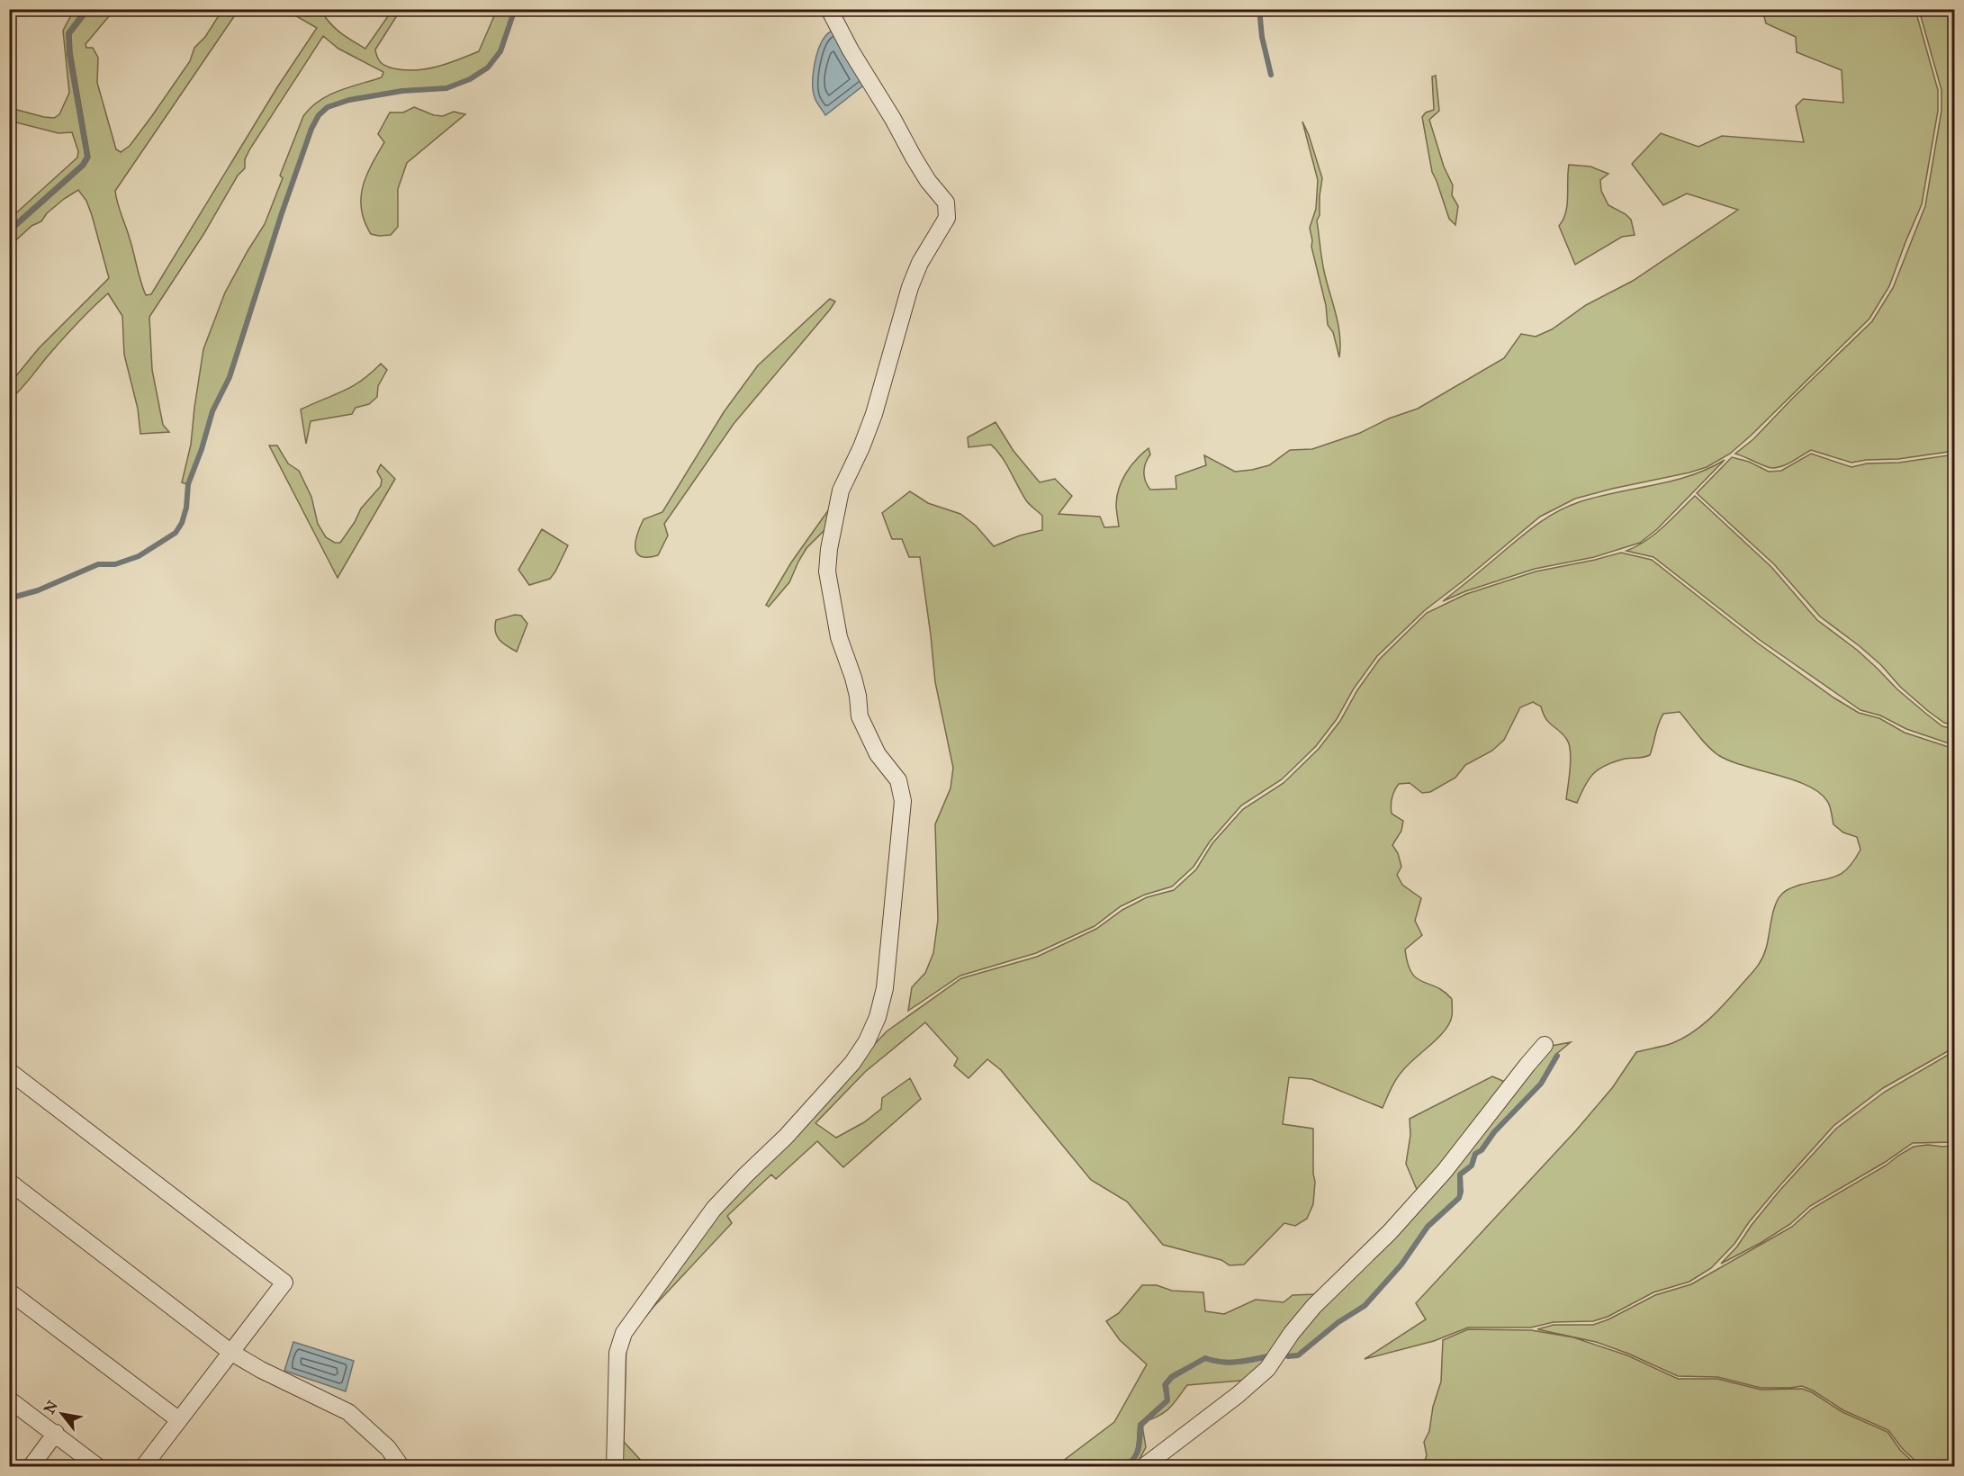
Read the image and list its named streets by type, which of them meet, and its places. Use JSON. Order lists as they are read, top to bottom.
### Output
{
  "north": "top left"
}
